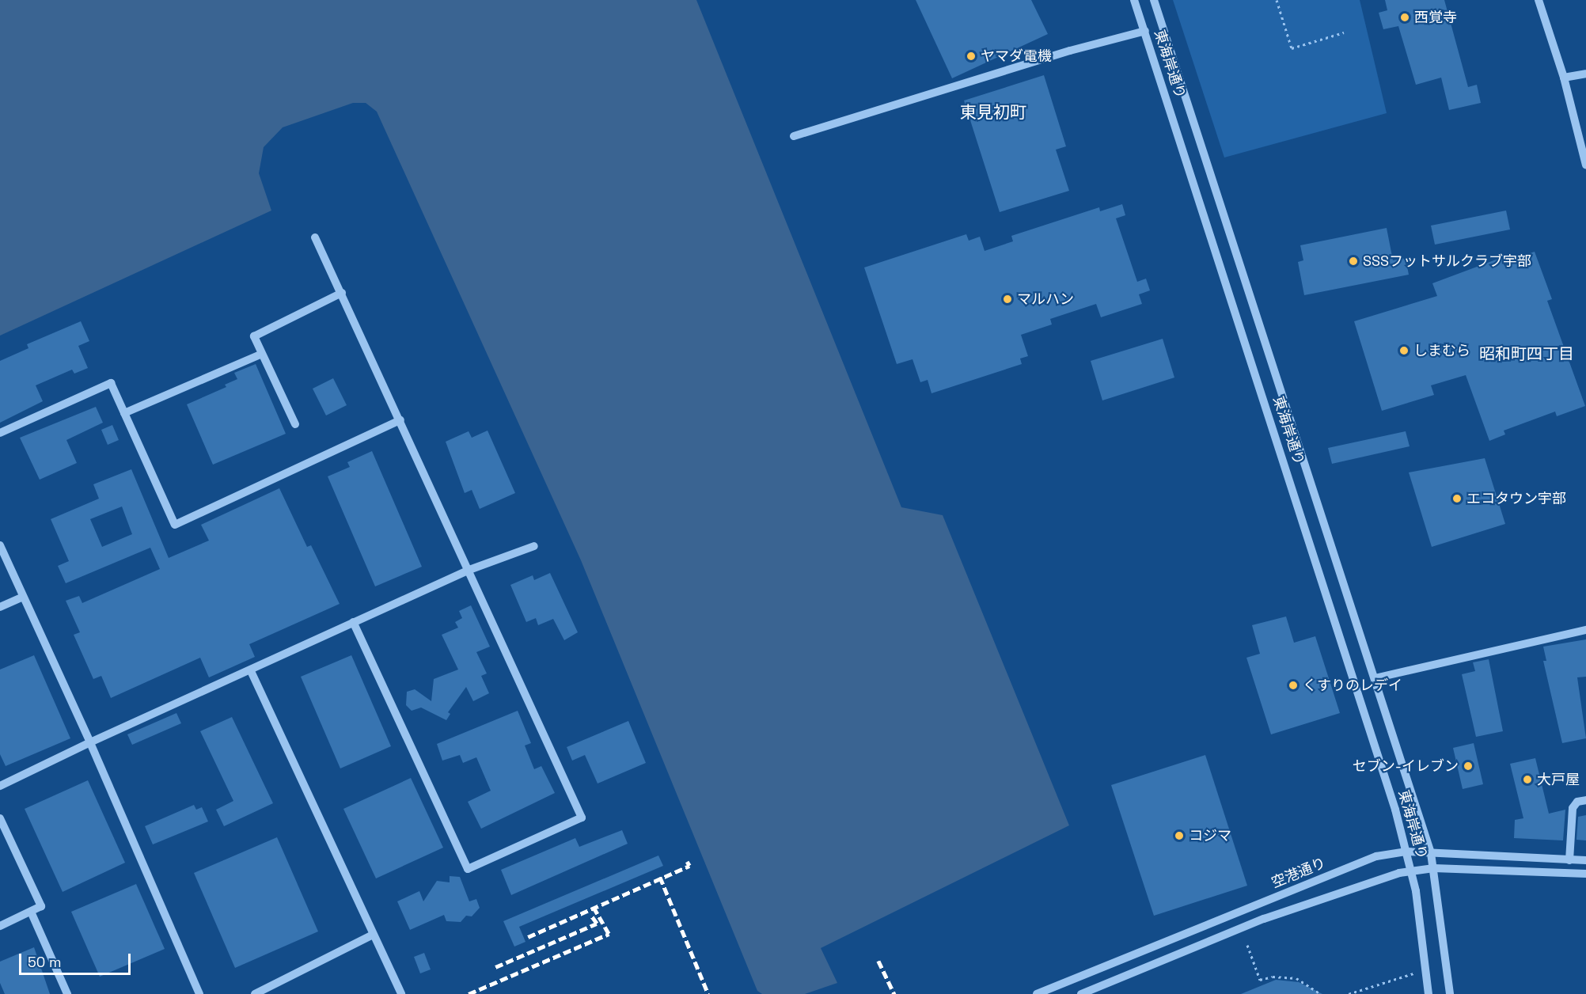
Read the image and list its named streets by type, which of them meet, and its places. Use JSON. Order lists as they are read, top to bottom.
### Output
{
  "streets": {
    "street": ["東海岸通り", "空港通り"]
  },
  "crossings": [
    ["東海岸通り", "空港通り"]
  ],
  "districts": ["東見初町", "昭和町四丁目"],
  "places": [
    "西覚寺",
    "ヤマダ電機",
    "SSSフットサルクラブ宇部",
    "マルハン",
    "しまむら",
    "エコタウン宇部",
    "くすりのレデイ",
    "セブン-イレブン",
    "大戸屋",
    "コジマ"
  ],
  "scale_bar": "50 m"
}
